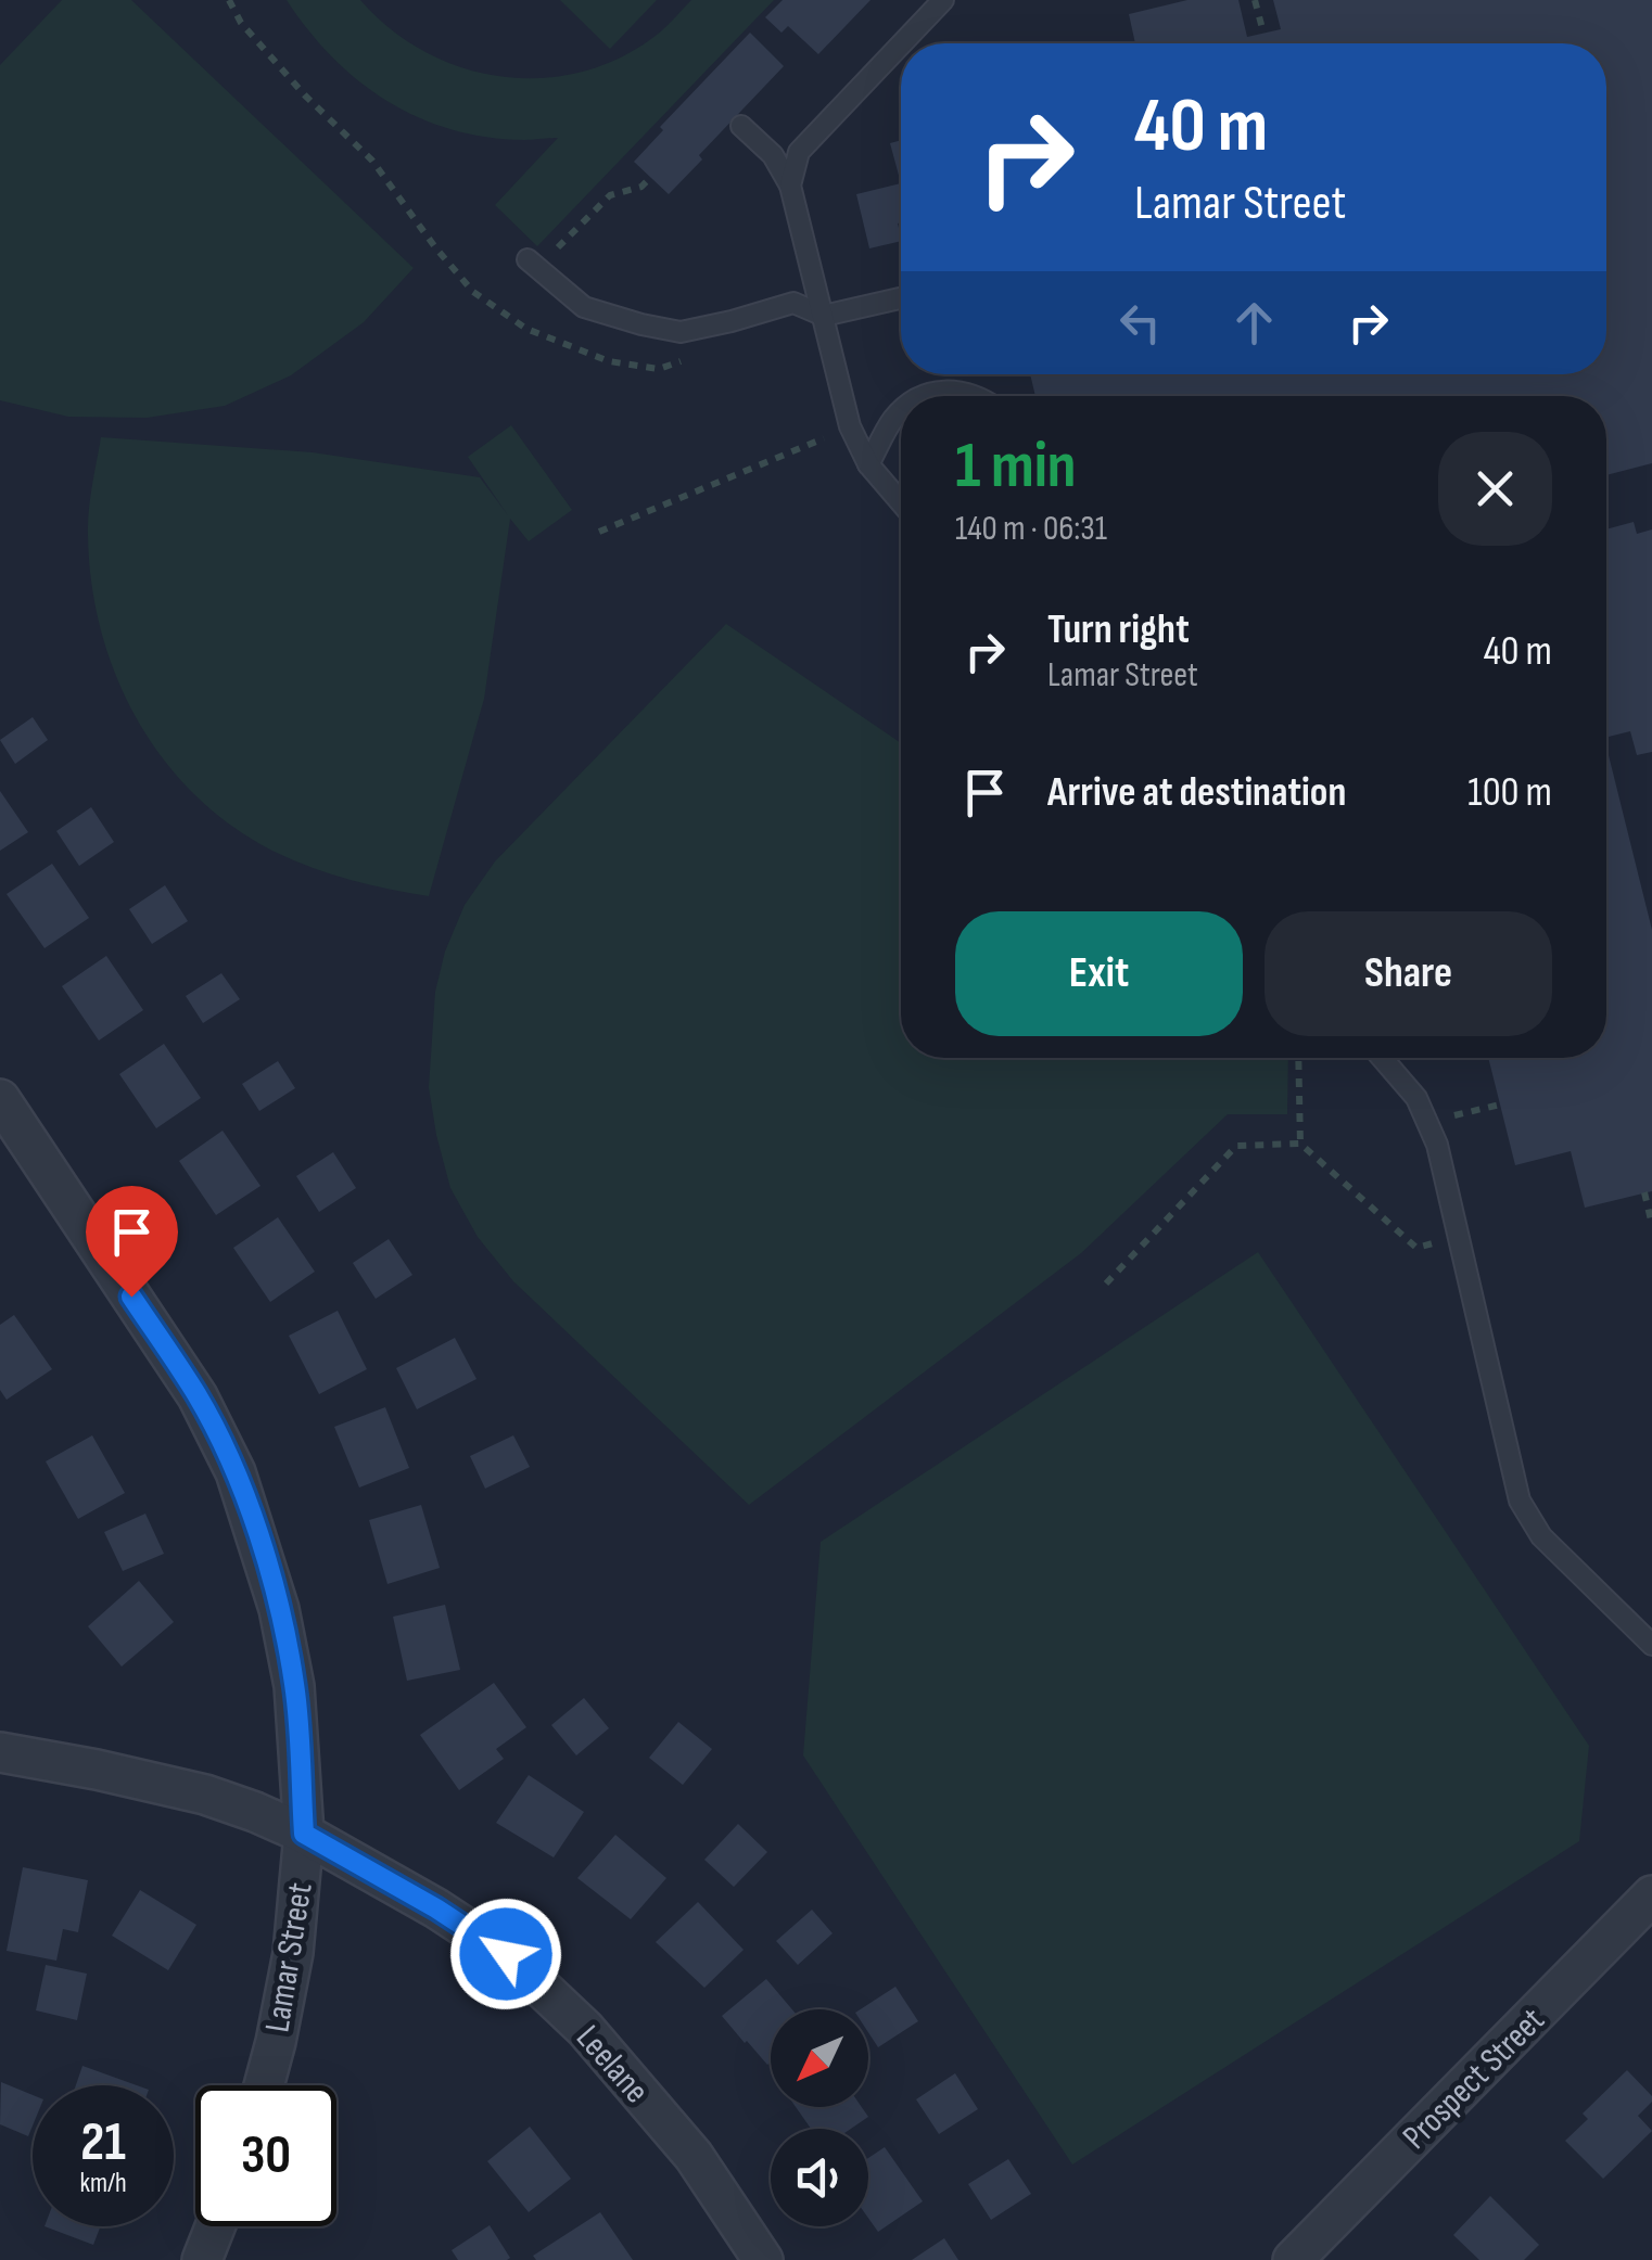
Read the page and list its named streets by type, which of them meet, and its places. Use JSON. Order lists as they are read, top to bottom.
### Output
{
  "streets": {
    "street": ["Lamar Street", "Leelane", "Prospect Street"]
  },
  "crossings": [
    ["Lamar Street", "Leelane"]
  ],
  "north": "bottom left",
  "page": {
    "turn": ["40 m", "Lamar Street"],
    "heading": ["1 min", "140 m · 06:31"],
    "list": [
      {
        "name": "Turn right",
        "note": "Lamar Street",
        "value": "40 m"
      },
      {
        "name": "Arrive at destination",
        "value": "100 m"
      }
    ],
    "buttons": ["Exit", "Share"],
    "speed": "21 km/h",
    "limit": "30"
  }
}
